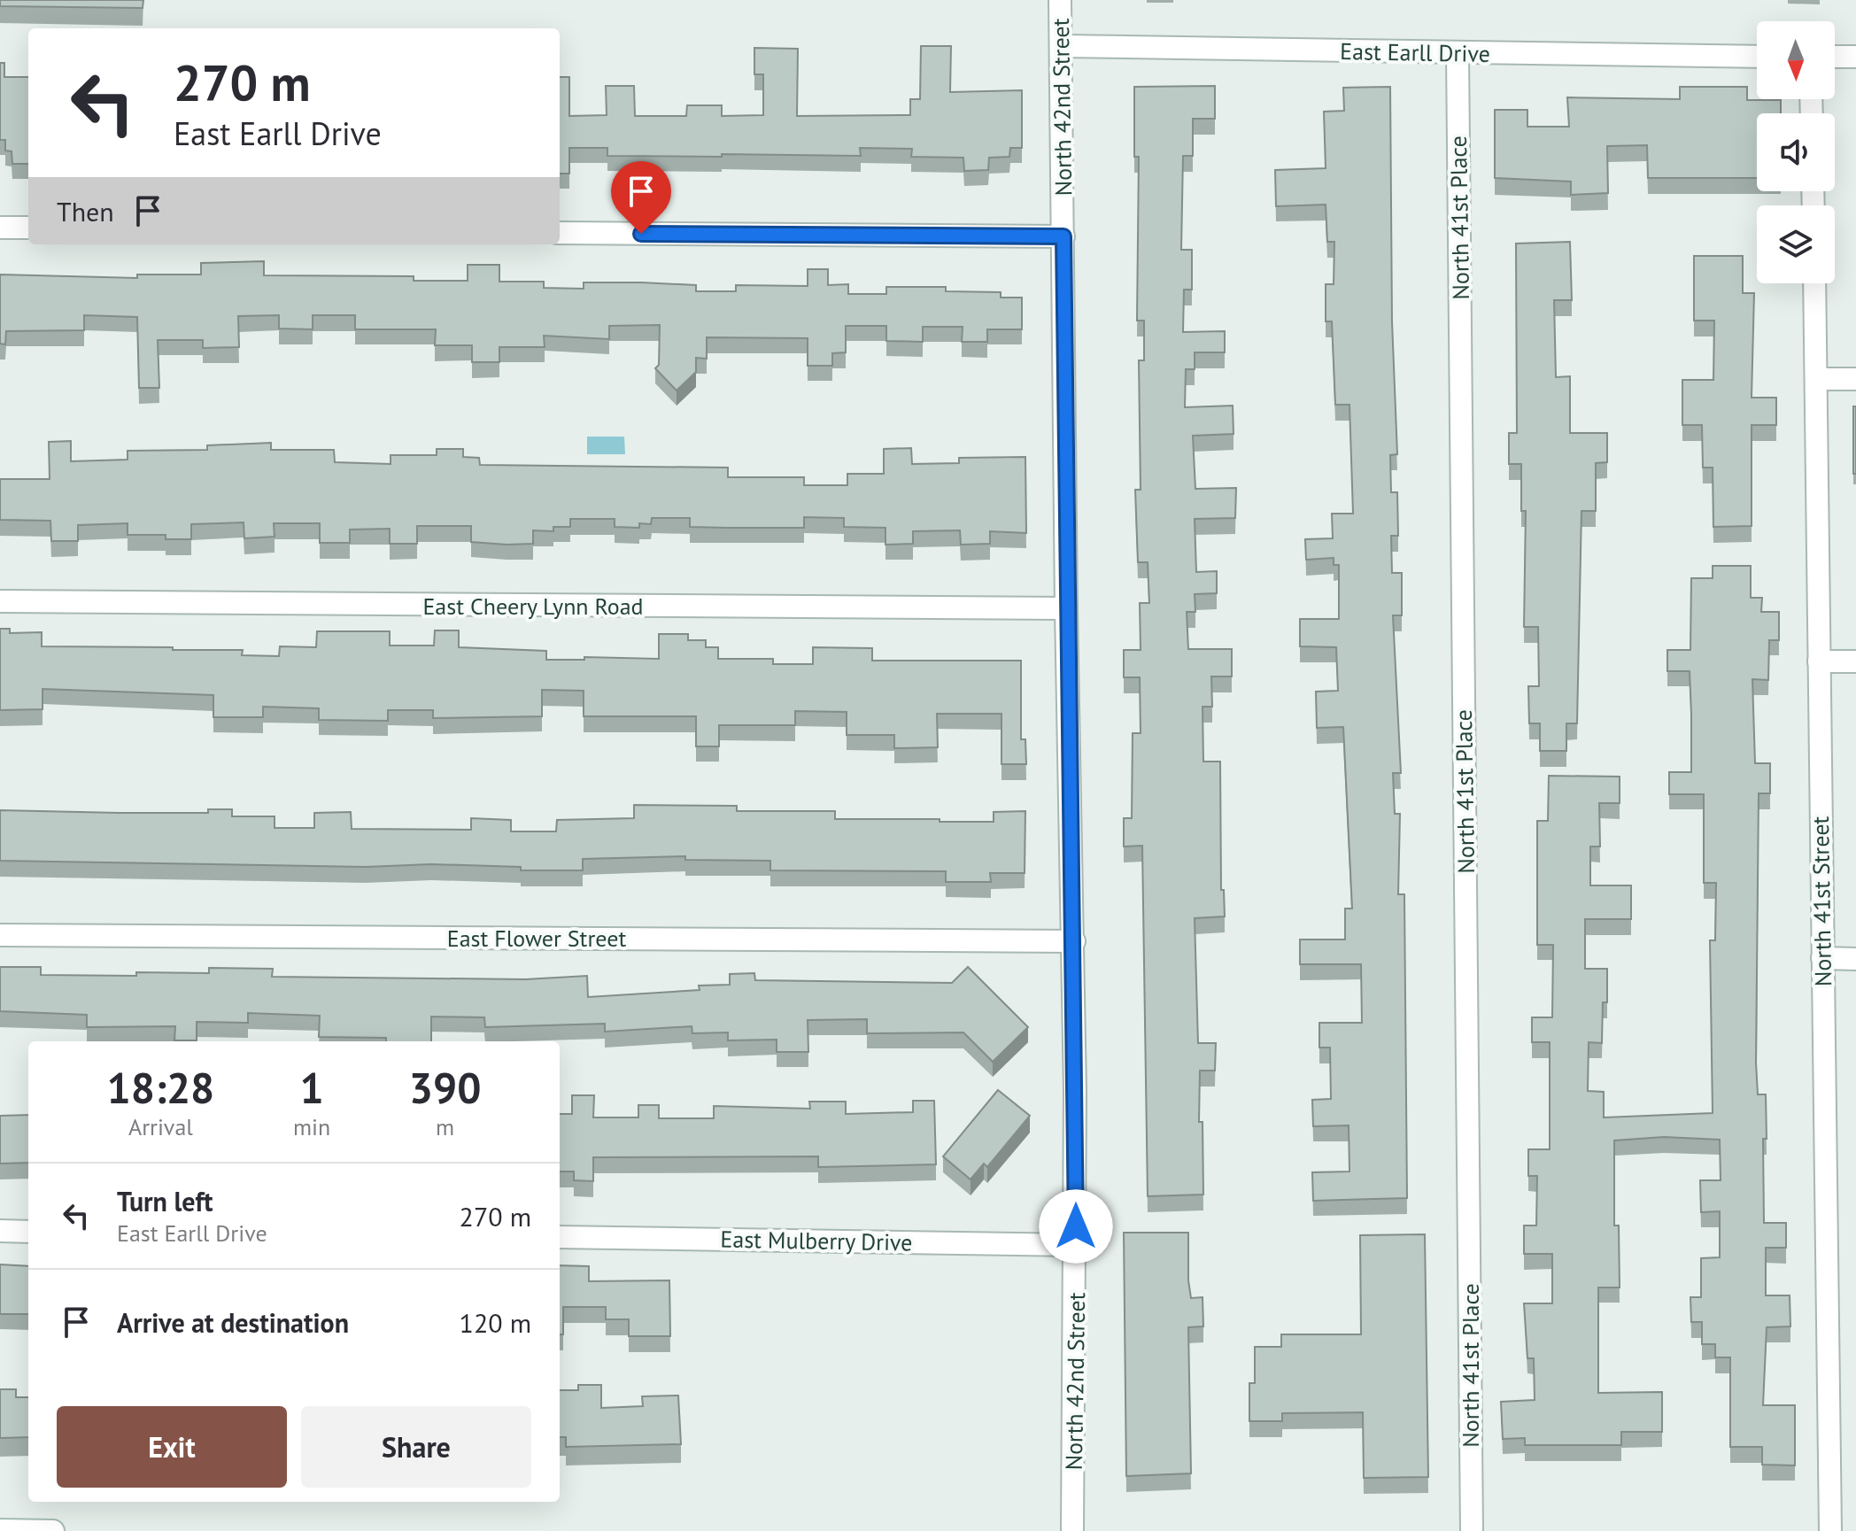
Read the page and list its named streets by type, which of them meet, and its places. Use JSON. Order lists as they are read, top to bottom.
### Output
{
  "streets": {
    "street": [
      "East Earll Drive",
      "North 42nd Street",
      "North 41st Place",
      "East Cheery Lynn Road",
      "North 41st Street",
      "East Flower Street",
      "East Mulberry Drive"
    ]
  },
  "crossings": [
    ["East Earll Drive", "North 42nd Street"],
    ["East Earll Drive", "North 41st Place"],
    ["North 42nd Street", "East Cheery Lynn Road"],
    ["North 42nd Street", "East Flower Street"],
    ["North 42nd Street", "East Mulberry Drive"]
  ],
  "north": "bottom",
  "page": {
    "turn": ["270 m", "East Earll Drive"],
    "then": "Then",
    "eta": [
      "18:28",
      "Arrival",
      "1",
      "min",
      "390",
      "m"
    ],
    "list": [
      {
        "name": "Turn left",
        "note": "East Earll Drive",
        "value": "270 m"
      },
      {
        "name": "Arrive at destination",
        "value": "120 m"
      }
    ],
    "buttons": ["Exit", "Share"]
  }
}
